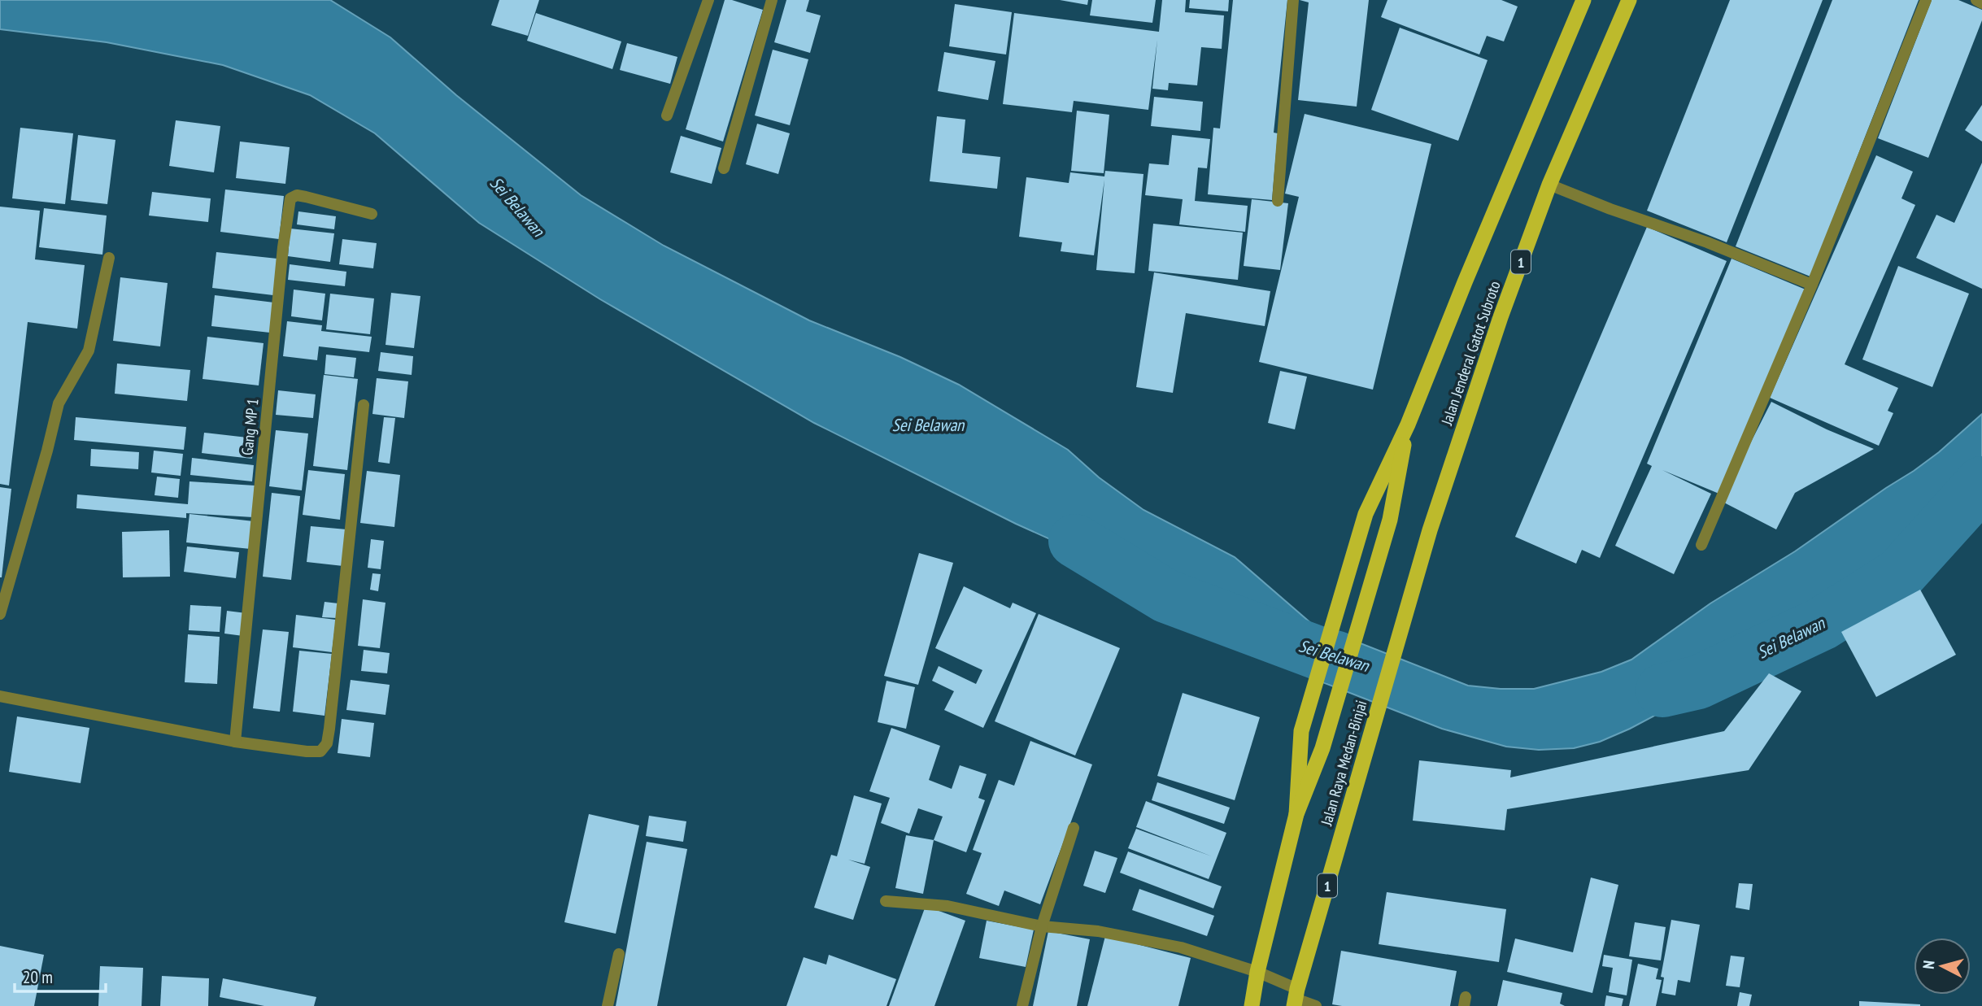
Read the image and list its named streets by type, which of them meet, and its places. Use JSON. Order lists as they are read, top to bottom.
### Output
{
  "streets": {
    "highway": ["1", "Jalan Jenderal Gatot Subroto", "Jalan Raya Medan-Binjai"],
    "street": ["Gang MP 1"]
  },
  "crossings": [
    ["Jalan Jenderal Gatot Subroto", "Jalan Raya Medan-Binjai"]
  ],
  "water": ["Sei Belawan"],
  "scale_bar": "20 m",
  "north": "left"
}
